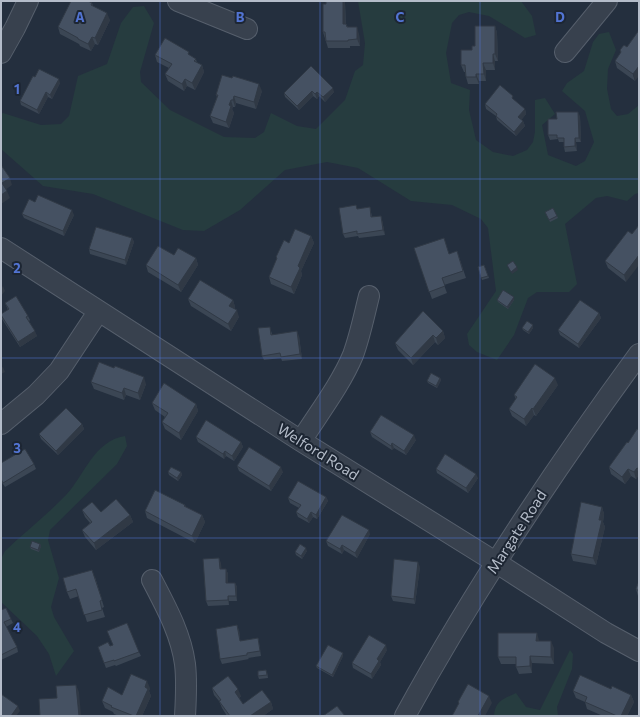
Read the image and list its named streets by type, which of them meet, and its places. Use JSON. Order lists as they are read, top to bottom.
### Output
{
  "streets": {
    "street": ["Welford Road", "Margate Road"]
  },
  "crossings": [
    ["Welford Road", "Margate Road"]
  ],
  "grid": {
    "columns": [
      "A",
      "B",
      "C",
      "D"
    ],
    "rows": [
      "1",
      "2",
      "3",
      "4"
    ]
  }
}
